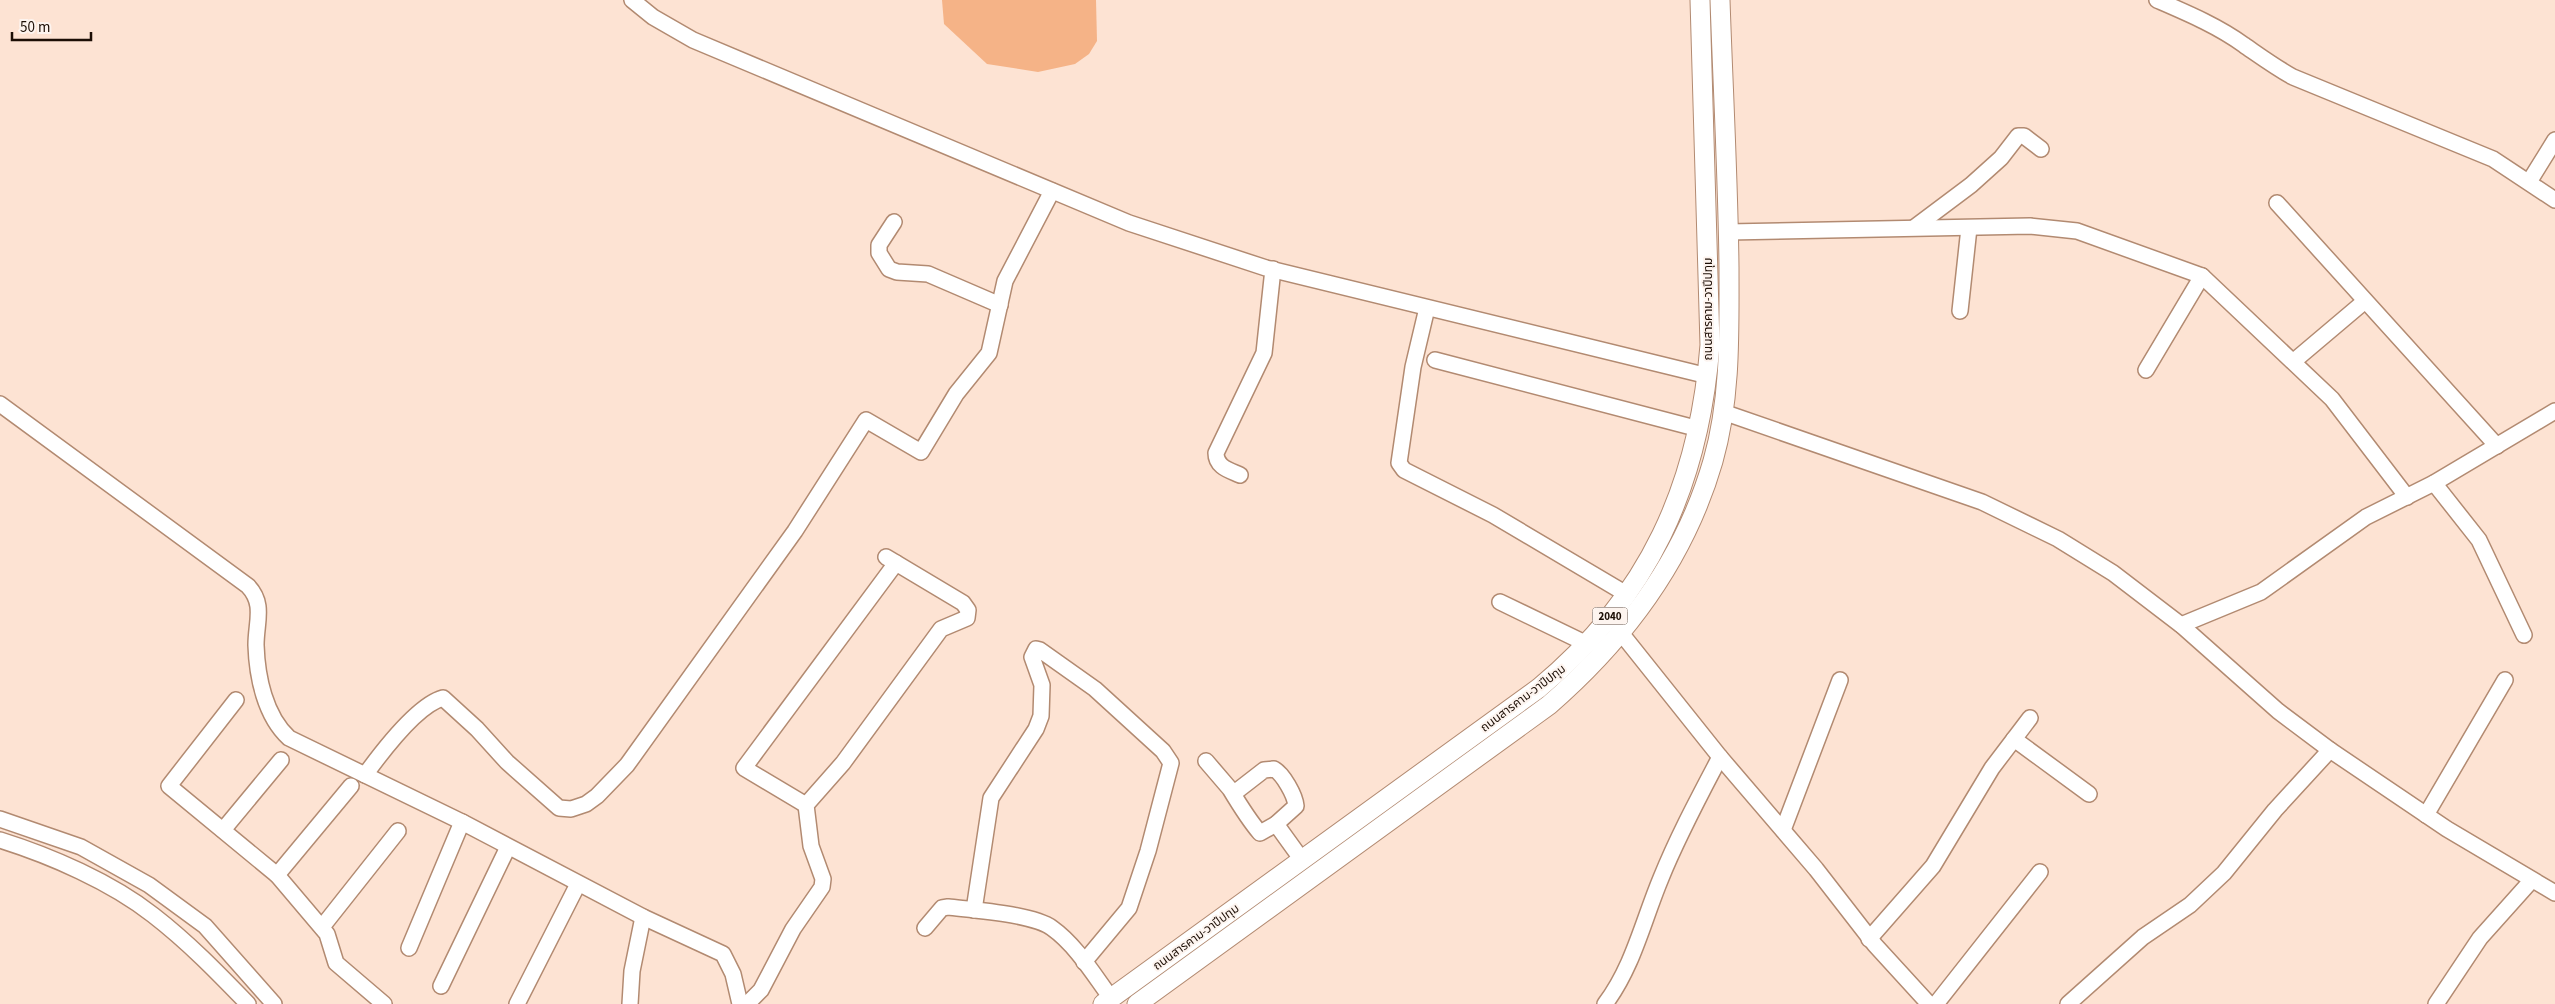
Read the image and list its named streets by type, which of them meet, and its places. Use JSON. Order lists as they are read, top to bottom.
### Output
{
  "streets": {
    "main road": ["ถนนสารคาม-วาปีปทุม", "2040"]
  },
  "scale_bar": "50 m"
}
